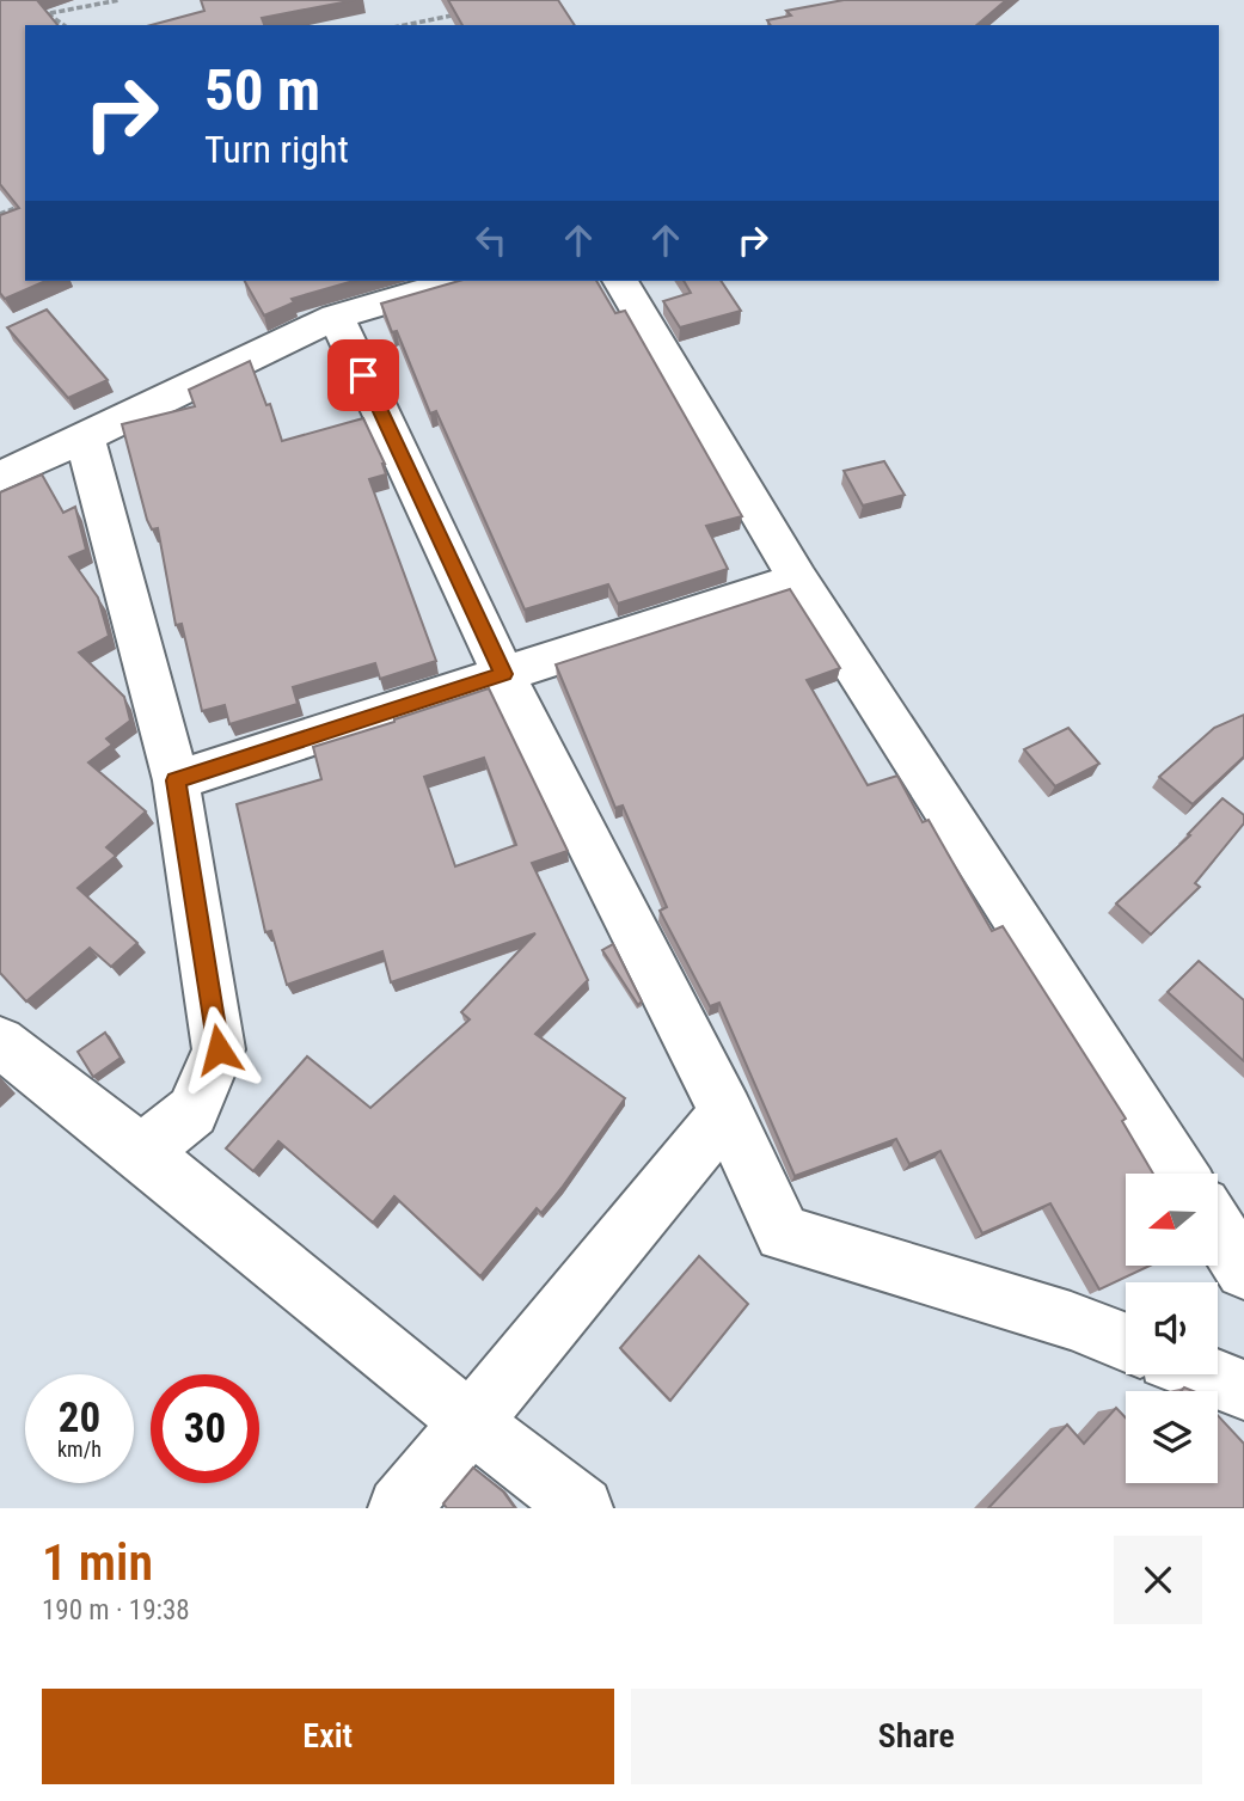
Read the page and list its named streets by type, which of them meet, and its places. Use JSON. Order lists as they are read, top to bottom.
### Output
{
  "north": "left",
  "page": {
    "turn": ["50 m", "Turn right"],
    "speed": "20 km/h",
    "limit": "30",
    "heading": ["1 min", "190 m · 19:38"],
    "buttons": ["Exit", "Share"]
  }
}
